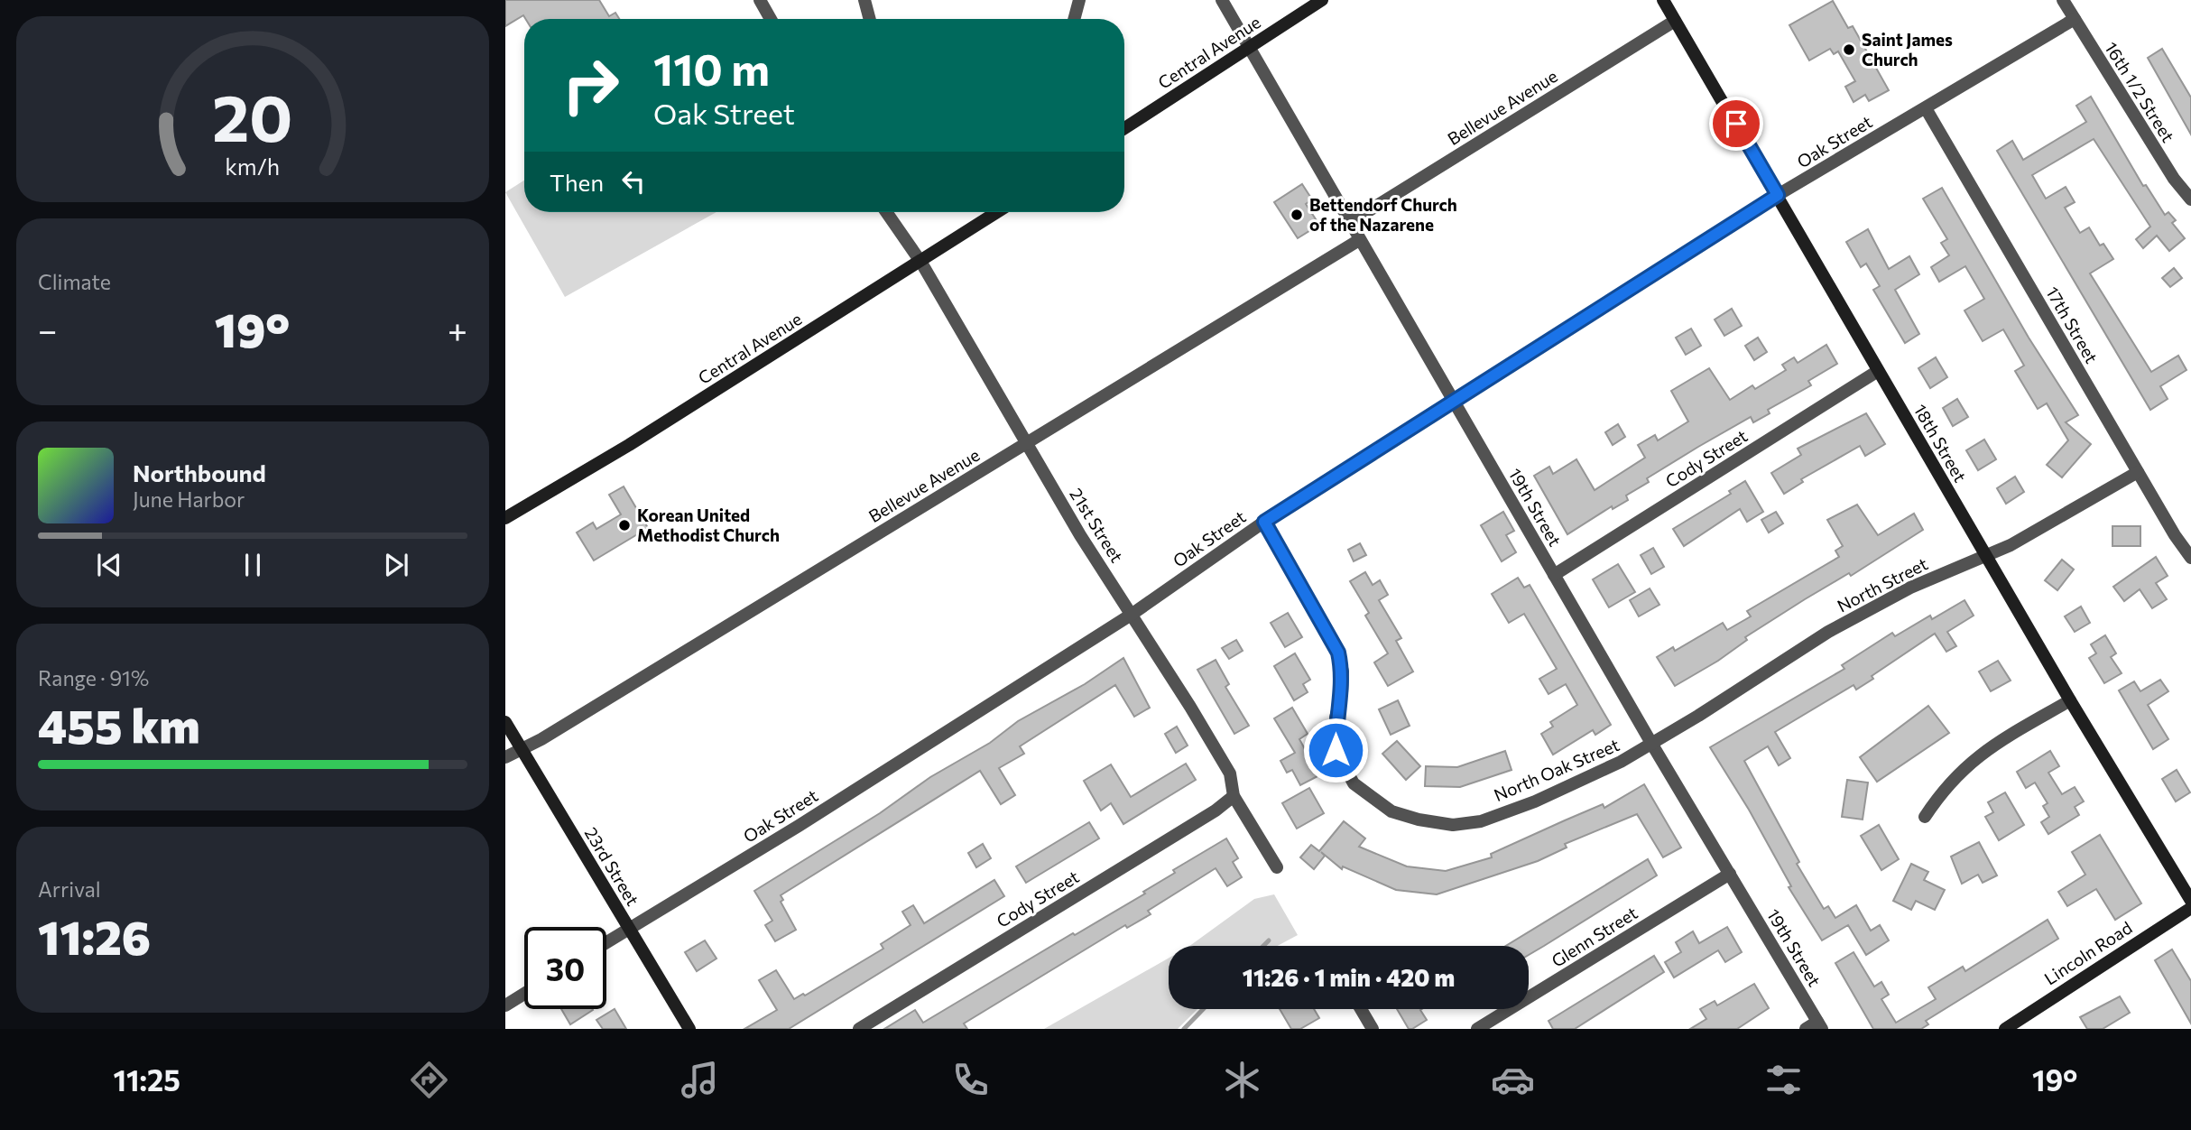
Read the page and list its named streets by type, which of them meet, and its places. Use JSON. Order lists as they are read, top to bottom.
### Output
{
  "streets": {
    "street": [
      "Central Avenue",
      "16th 1/2 Street",
      "Bellevue Avenue",
      "Oak Street",
      "17th Street",
      "18th Street",
      "Cody Street",
      "19th Street",
      "21st Street",
      "North Street",
      "North Oak Street",
      "23rd Street",
      "Glenn Street",
      "Lincoln Road"
    ]
  },
  "crossings": [
    ["Central Avenue", "19th Street"],
    ["Central Avenue", "21st Street"],
    ["16th 1/2 Street", "Oak Street"],
    ["Bellevue Avenue", "18th Street"],
    ["Bellevue Avenue", "19th Street"],
    ["Bellevue Avenue", "21st Street"],
    ["Bellevue Avenue", "23rd Street"],
    ["Oak Street", "17th Street"],
    ["Oak Street", "18th Street"],
    ["Oak Street", "19th Street"],
    ["Oak Street", "21st Street"],
    ["Oak Street", "North Oak Street"],
    ["Oak Street", "23rd Street"],
    ["17th Street", "North Street"],
    ["18th Street", "Cody Street"],
    ["18th Street", "North Street"],
    ["Cody Street", "19th Street"],
    ["Cody Street", "21st Street"],
    ["19th Street", "North Street"],
    ["19th Street", "North Oak Street"],
    ["19th Street", "Glenn Street"],
    ["North Street", "North Oak Street"]
  ],
  "places": ["Saint James Church", "Bettendorf Church of the Nazarene", "Korean United Methodist Church"],
  "page": {
    "turn": ["110 m", "Oak Street"],
    "then": "Then",
    "tile": [
      "Climate",
      ["Range · 91%", "455 km"],
      ["Arrival", "11:26"]
    ],
    "heat": ["−", "19°", "+"],
    "song": ["Northbound", "June Harbor"],
    "limit": "30",
    "trip": "11:26 · 1 min · 420 m",
    "tabs": ["11:25", "19°"],
    "gauge": ["20", "km/h"]
  }
}
